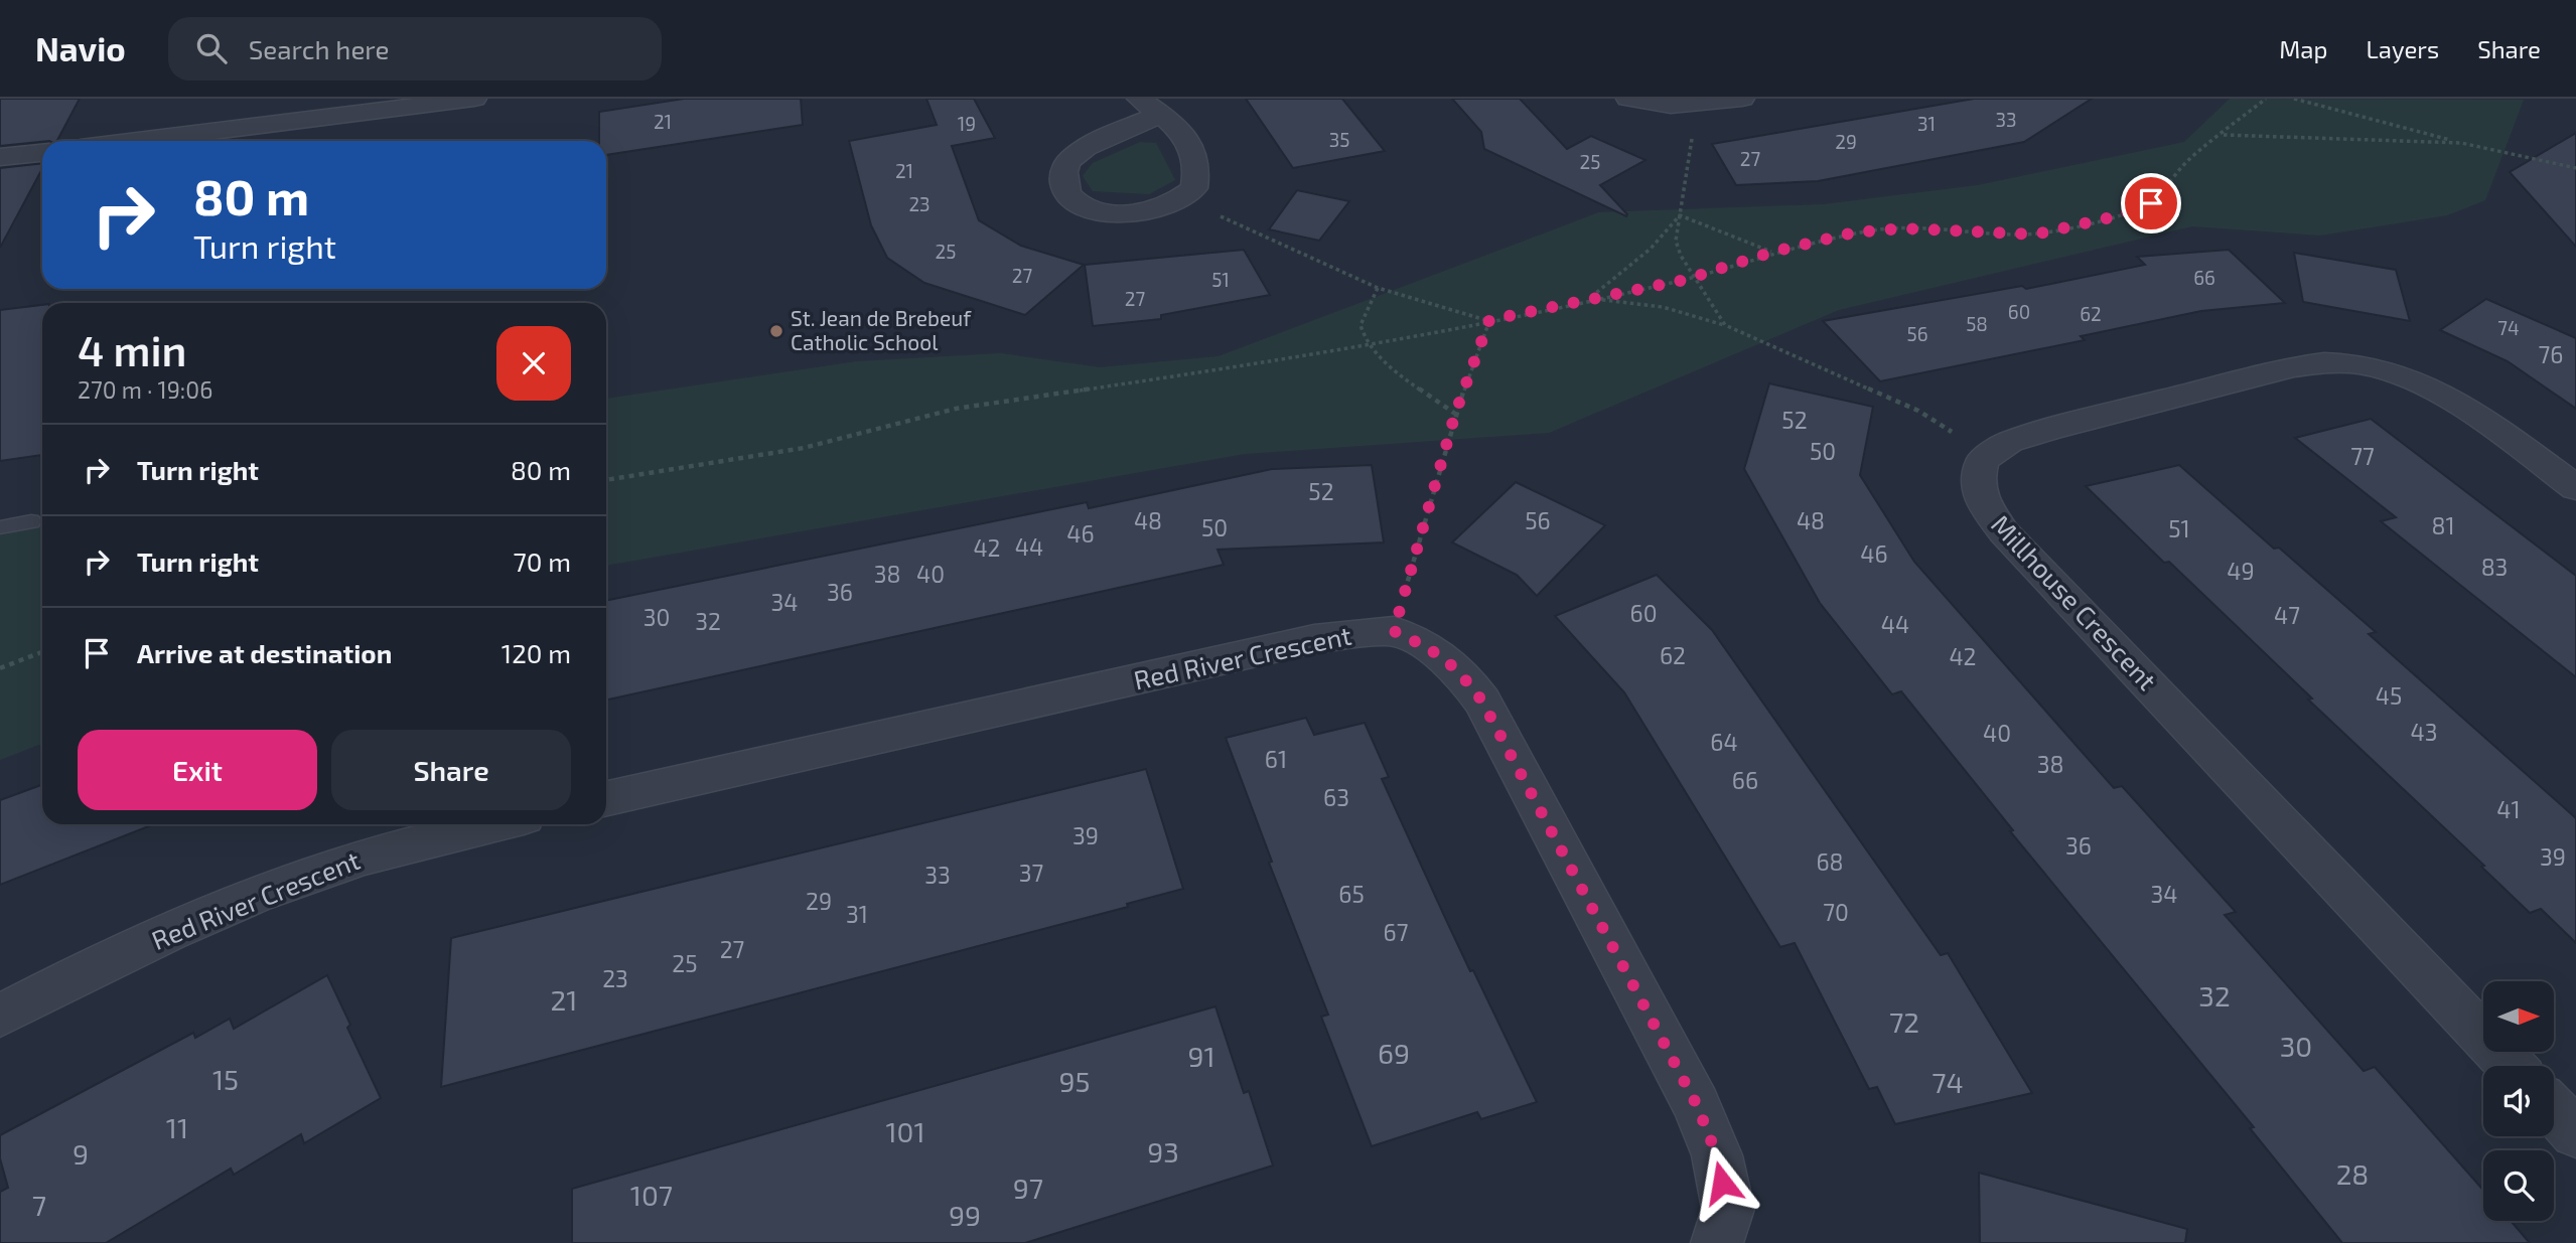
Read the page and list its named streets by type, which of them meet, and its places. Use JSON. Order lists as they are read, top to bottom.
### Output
{
  "streets": {
    "street": ["Millhouse Crescent", "Red River Crescent"]
  },
  "places": ["St. Jean de Brebeuf Catholic School"],
  "house_numbers": [
    "33",
    "21",
    "19",
    "31",
    "35",
    "29",
    "27",
    "25",
    "21",
    "23",
    "25",
    "27",
    "66",
    "51",
    "27",
    "60",
    "62",
    "58",
    "74",
    "56",
    "76",
    "52",
    "50",
    "77",
    "52",
    "48",
    "56",
    "48",
    "81",
    "50",
    "51",
    "46",
    "44",
    "42",
    "46",
    "83",
    "49",
    "38",
    "40",
    "36",
    "34",
    "60",
    "47",
    "30",
    "32",
    "44",
    "62",
    "42",
    "45",
    "43",
    "40",
    "64",
    "61",
    "38",
    "66",
    "63",
    "41",
    "39",
    "36",
    "39",
    "68",
    "37",
    "33",
    "65",
    "34",
    "29",
    "70",
    "31",
    "67",
    "27",
    "25",
    "23",
    "32",
    "21",
    "72",
    "30",
    "69",
    "91",
    "15",
    "95",
    "74",
    "11",
    "101",
    "93",
    "9",
    "28",
    "97",
    "107",
    "7",
    "99"
  ],
  "north": "right",
  "page": {
    "header": "Navio",
    "search": "Search here",
    "nav": ["Map", "Layers", "Share"],
    "turn": ["80 m", "Turn right"],
    "heading": ["4 min", "270 m · 19:06"],
    "list": [
      {
        "name": "Turn right",
        "value": "80 m"
      },
      {
        "name": "Turn right",
        "value": "70 m"
      },
      {
        "name": "Arrive at destination",
        "value": "120 m"
      }
    ],
    "buttons": ["Exit", "Share"]
  }
}
